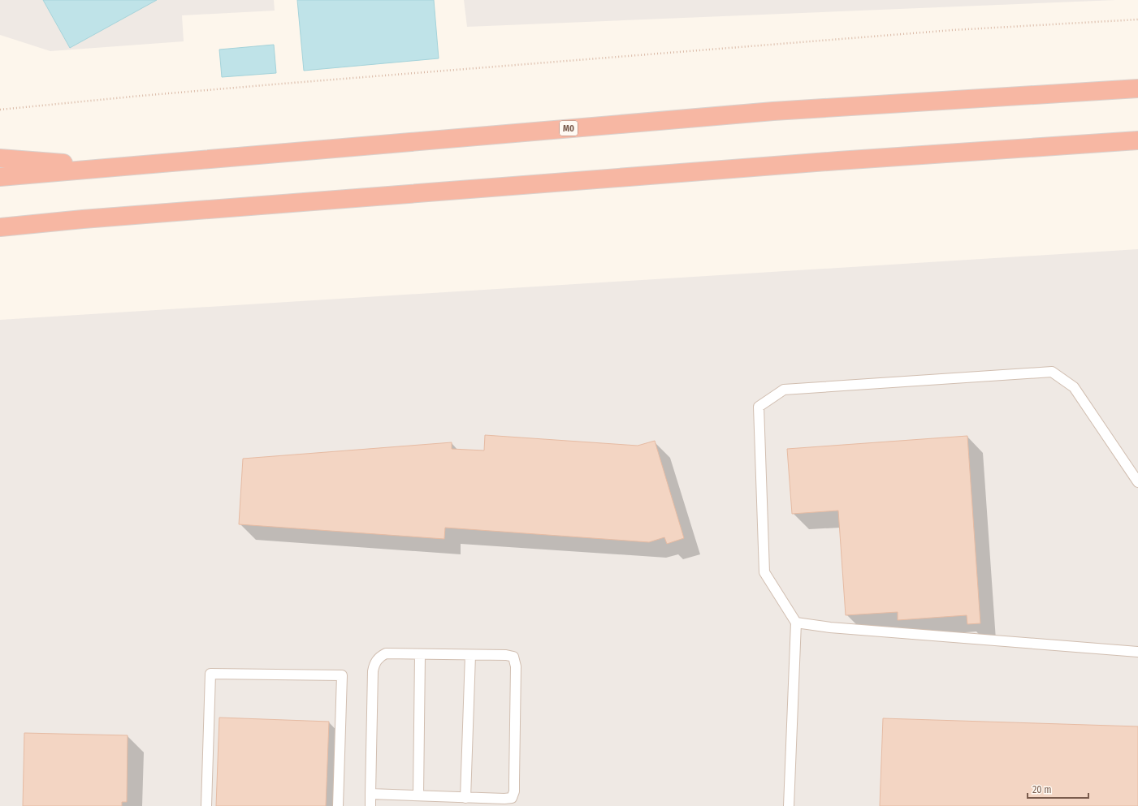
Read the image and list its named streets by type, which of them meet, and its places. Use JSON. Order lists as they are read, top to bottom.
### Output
{
  "streets": {
    "highway": ["M0"]
  },
  "scale_bar": "20 m"
}
